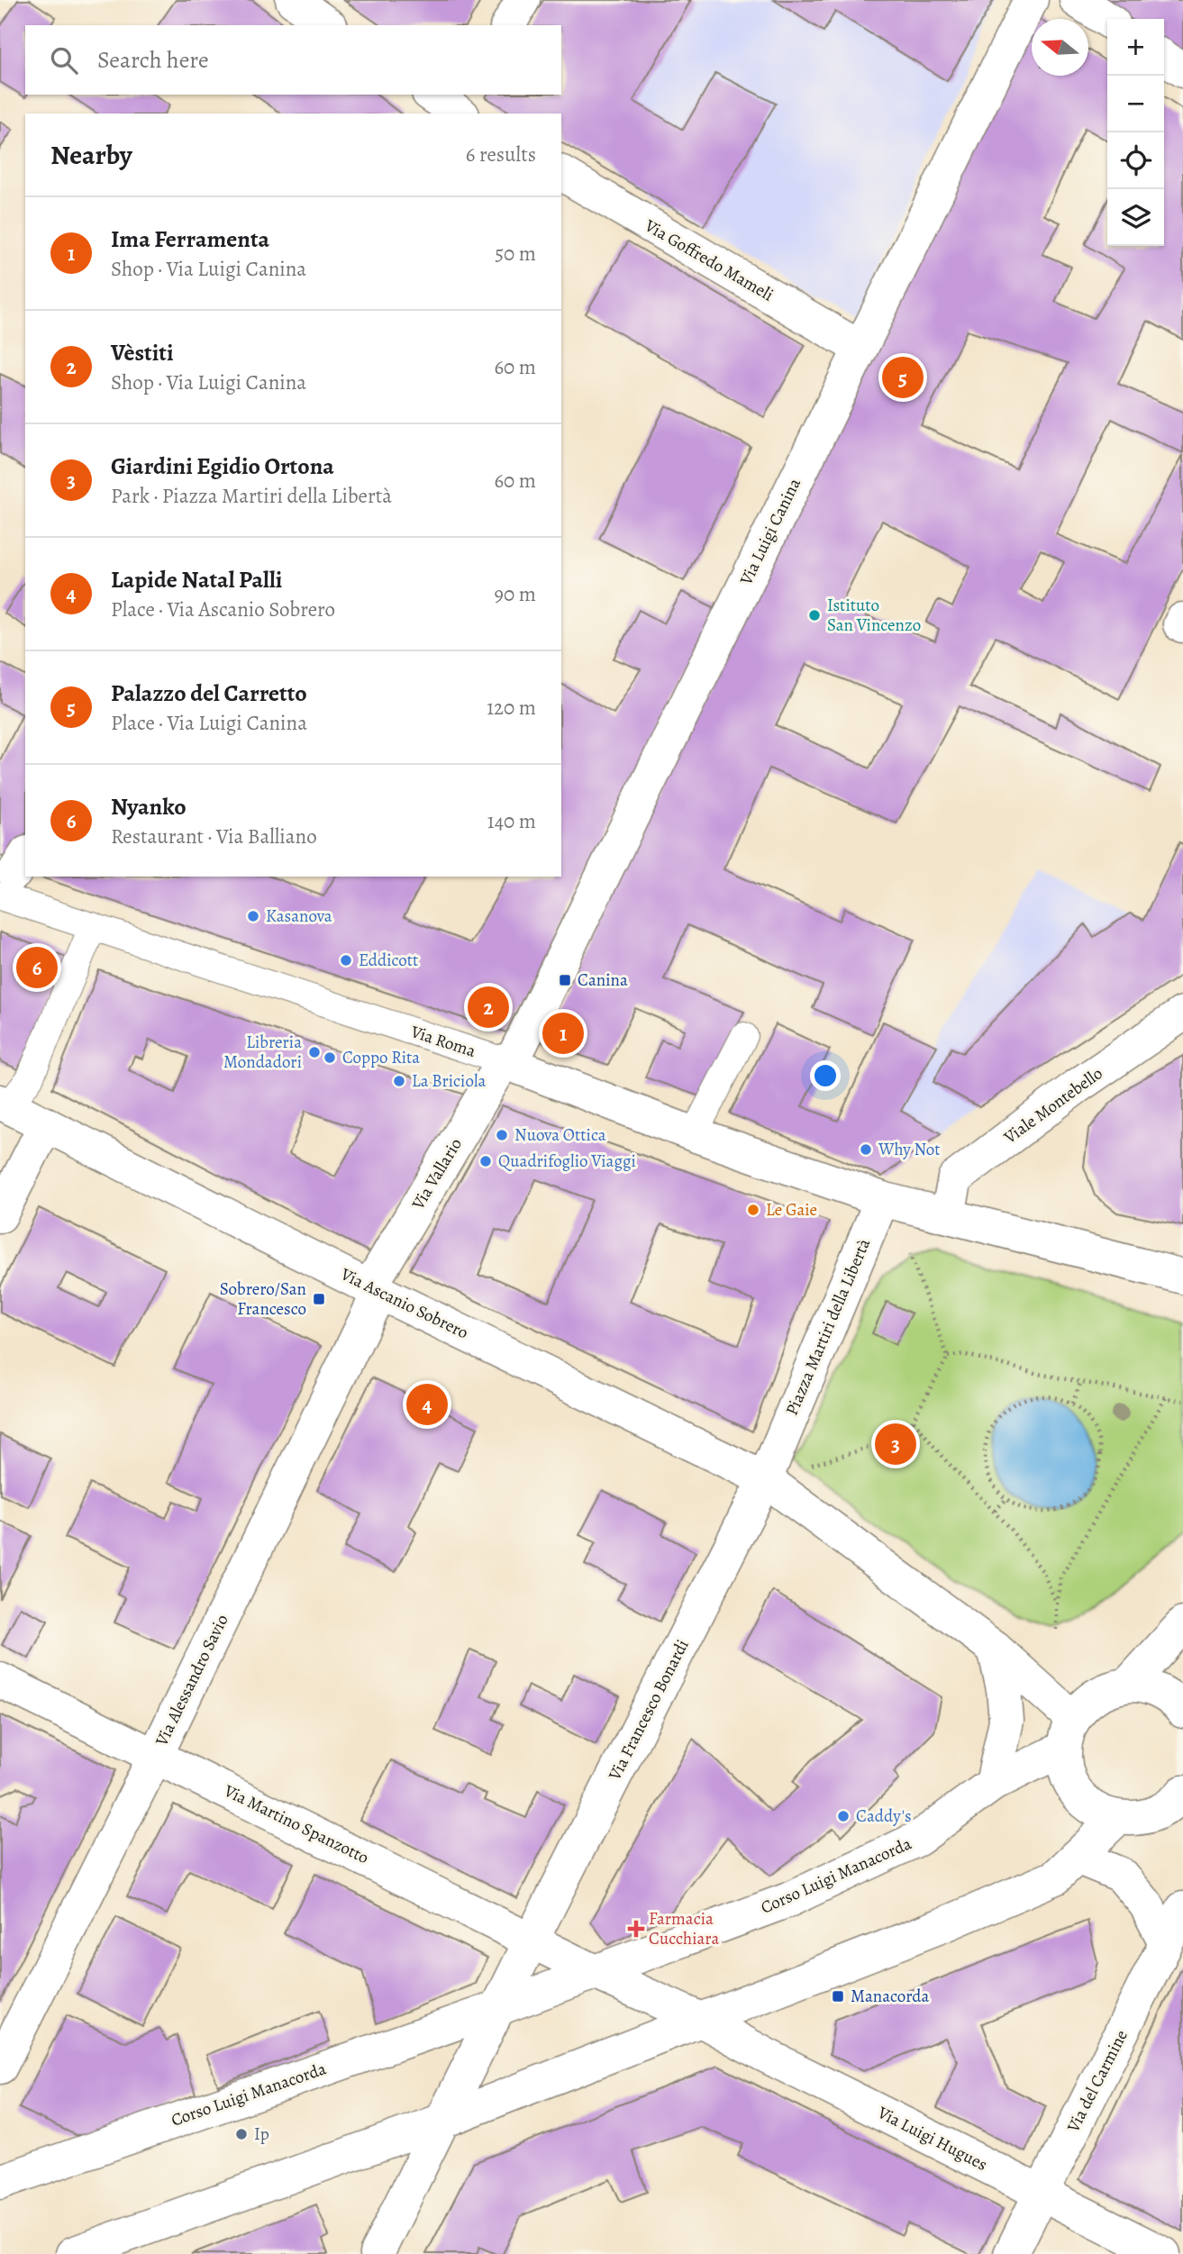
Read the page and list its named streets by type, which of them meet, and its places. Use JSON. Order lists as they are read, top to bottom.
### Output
{
  "streets": {
    "street": [
      "Via Goffredo Mameli",
      "Via Luigi Canina",
      "Via Roma",
      "Viale Montebello",
      "Via Vallario",
      "Via Ascanio Sobrero",
      "Piazza Martiri della Libertà",
      "Via Alessandro Savio",
      "Via Francesco Bonardi",
      "Via Martino Spanzotto",
      "Corso Luigi Manacorda",
      "Via del Carmine",
      "Via Luigi Hugues"
    ]
  },
  "crossings": [
    ["Via Goffredo Mameli", "Via Luigi Canina"],
    ["Via Luigi Canina", "Via Roma"],
    ["Via Luigi Canina", "Via Vallario"],
    ["Via Roma", "Via Vallario"],
    ["Via Roma", "Piazza Martiri della Libertà"],
    ["Via Vallario", "Via Ascanio Sobrero"],
    ["Via Vallario", "Via Alessandro Savio"],
    ["Via Ascanio Sobrero", "Piazza Martiri della Libertà"],
    ["Via Ascanio Sobrero", "Via Alessandro Savio"],
    ["Via Ascanio Sobrero", "Via Francesco Bonardi"],
    ["Piazza Martiri della Libertà", "Via Francesco Bonardi"],
    ["Via Alessandro Savio", "Via Martino Spanzotto"],
    ["Via Francesco Bonardi", "Via Martino Spanzotto"],
    ["Via Francesco Bonardi", "Corso Luigi Manacorda"],
    ["Via Martino Spanzotto", "Corso Luigi Manacorda"],
    ["Via del Carmine", "Via Luigi Hugues"]
  ],
  "places": {
    "other": [
      "Istituto San Vincenzo",
      "Kasanova",
      "Eddicott",
      "Libreria Mondadori",
      "Coppo Rita",
      "La Briciola",
      "Nuova Ottica",
      "Why Not",
      "Quadrifoglio Viaggi",
      "Le Gaie",
      "Caddy's",
      "Ip"
    ],
    "transit": ["Canina", "Sobrero/San Francesco", "Manacorda"],
    "health": ["Farmacia Cucchiara"]
  },
  "north": "left",
  "page": {
    "map_buttons": ["+", "−"],
    "search": "Search here",
    "heading": ["Nearby", "6 results"],
    "list": [
      {
        "mark": "1",
        "name": "Ima Ferramenta",
        "note": "Shop · Via Luigi Canina",
        "value": "50 m"
      },
      {
        "mark": "2",
        "name": "Vèstiti",
        "note": "Shop · Via Luigi Canina",
        "value": "60 m"
      },
      {
        "mark": "3",
        "name": "Giardini Egidio Ortona",
        "note": "Park · Piazza Martiri della Libertà",
        "value": "60 m"
      },
      {
        "mark": "4",
        "name": "Lapide Natal Palli",
        "note": "Place · Via Ascanio Sobrero",
        "value": "90 m"
      },
      {
        "mark": "5",
        "name": "Palazzo del Carretto",
        "note": "Place · Via Luigi Canina",
        "value": "120 m"
      },
      {
        "mark": "6",
        "name": "Nyanko",
        "note": "Restaurant · Via Balliano",
        "value": "140 m"
      }
    ],
    "pins": [
      "5",
      "6",
      "2",
      "1",
      "4",
      "3"
    ]
  }
}
